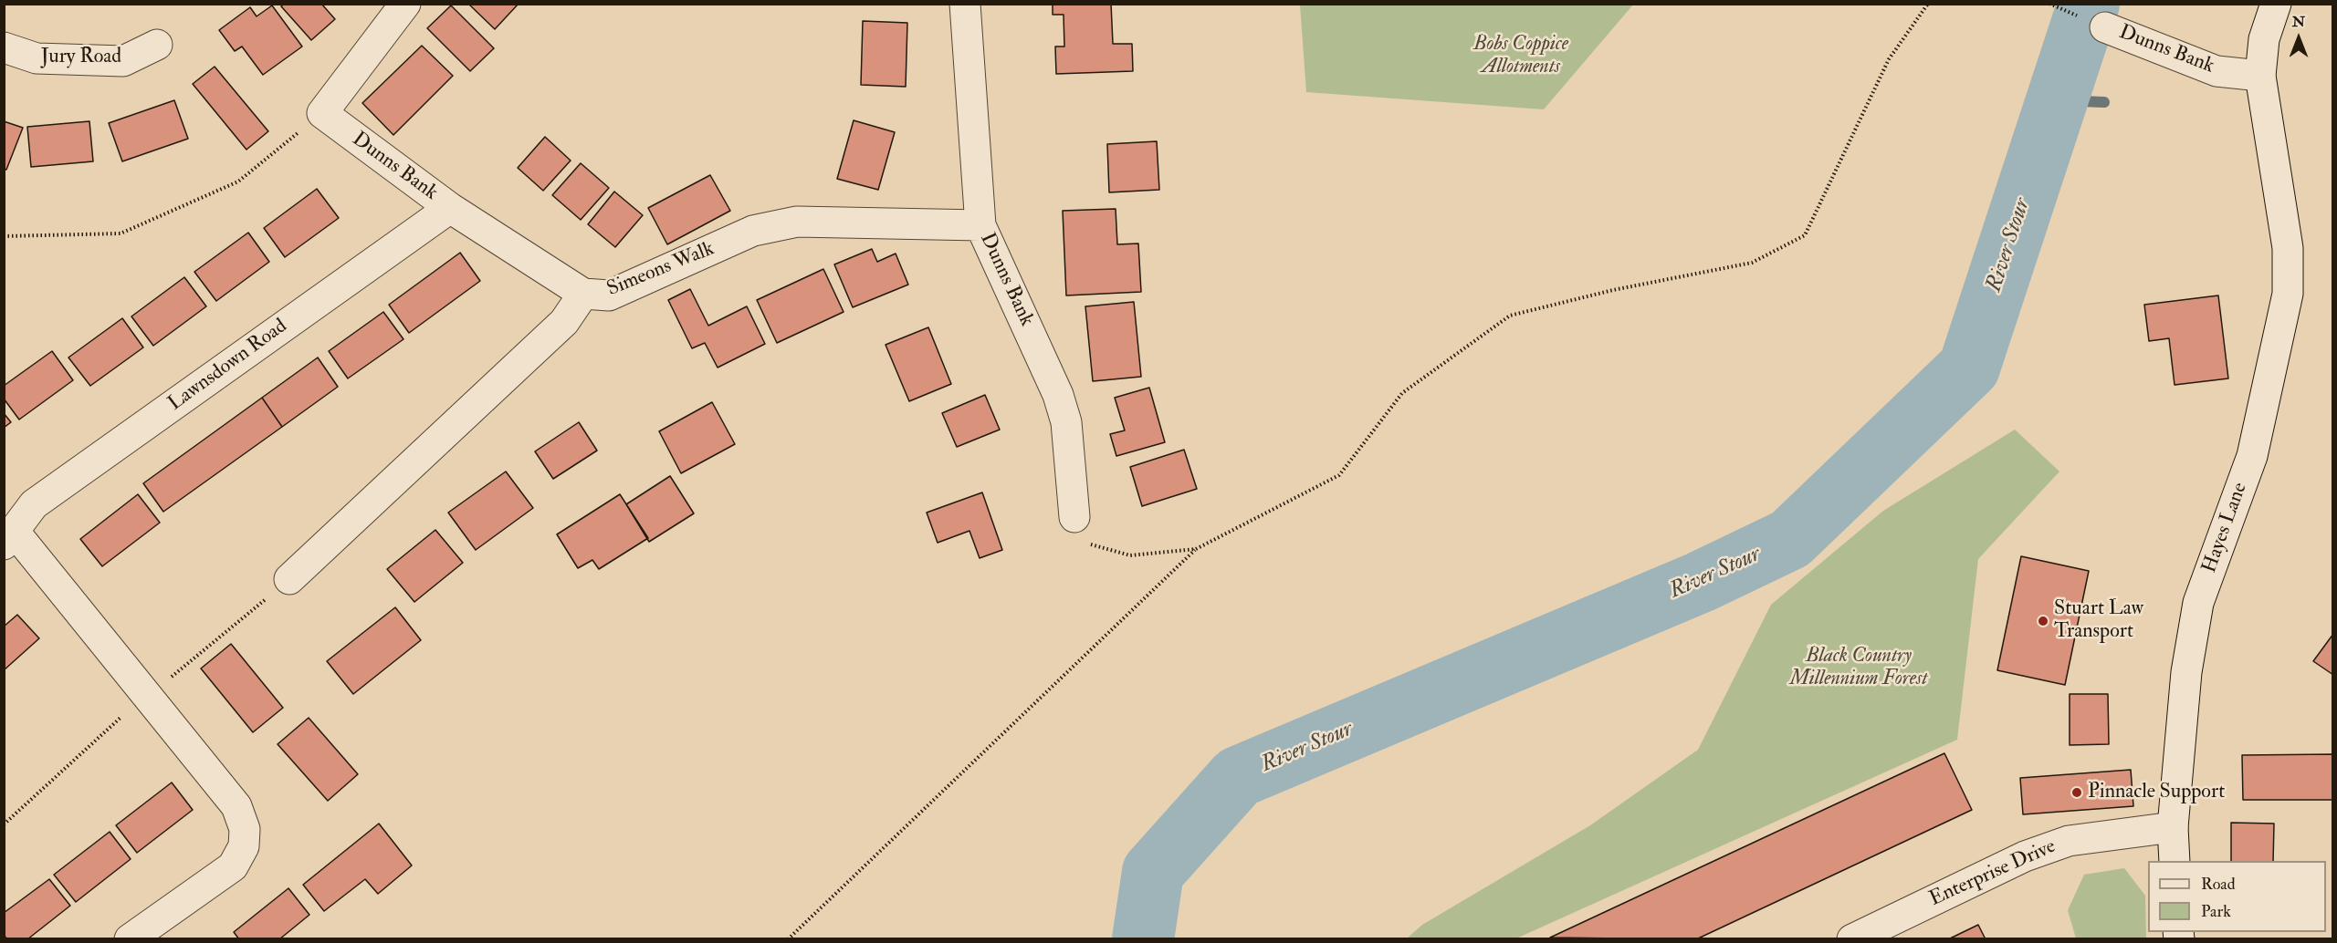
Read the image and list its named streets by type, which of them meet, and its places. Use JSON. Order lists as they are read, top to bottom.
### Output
{
  "streets": {
    "street": [
      "Dunns Bank",
      "Jury Road",
      "Simeons Walk",
      "Lawnsdown Road",
      "Hayes Lane",
      "Enterprise Drive"
    ]
  },
  "crossings": [
    ["Dunns Bank", "Simeons Walk"],
    ["Dunns Bank", "Lawnsdown Road"],
    ["Dunns Bank", "Hayes Lane"],
    ["Hayes Lane", "Enterprise Drive"]
  ],
  "water": ["River Stour"],
  "parks": ["Bobs Coppice Allotments", "Black Country Millennium Forest"],
  "places": ["Stuart Law Transport", "Pinnacle Support"],
  "legend": ["Road", "Park"],
  "north": "top"
}
